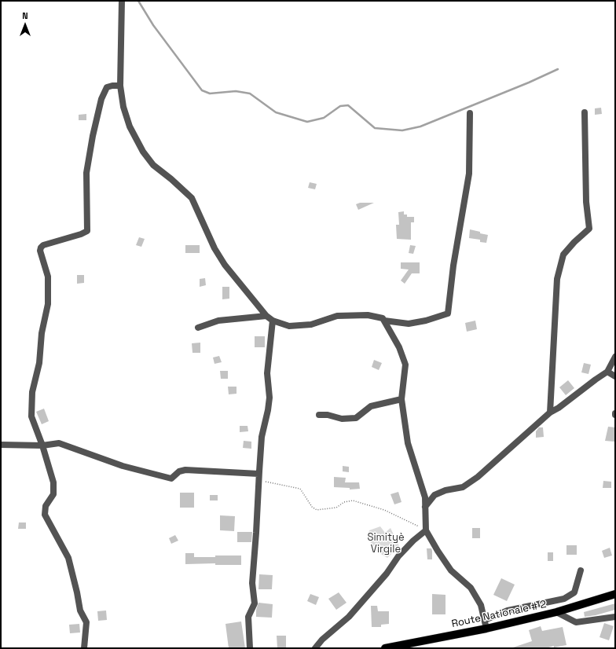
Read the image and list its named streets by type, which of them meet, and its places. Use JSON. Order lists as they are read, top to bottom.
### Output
{
  "streets": {
    "main road": ["Route Nationale # 2"]
  },
  "parks": ["Simityè Virgile"],
  "north": "top"
}
